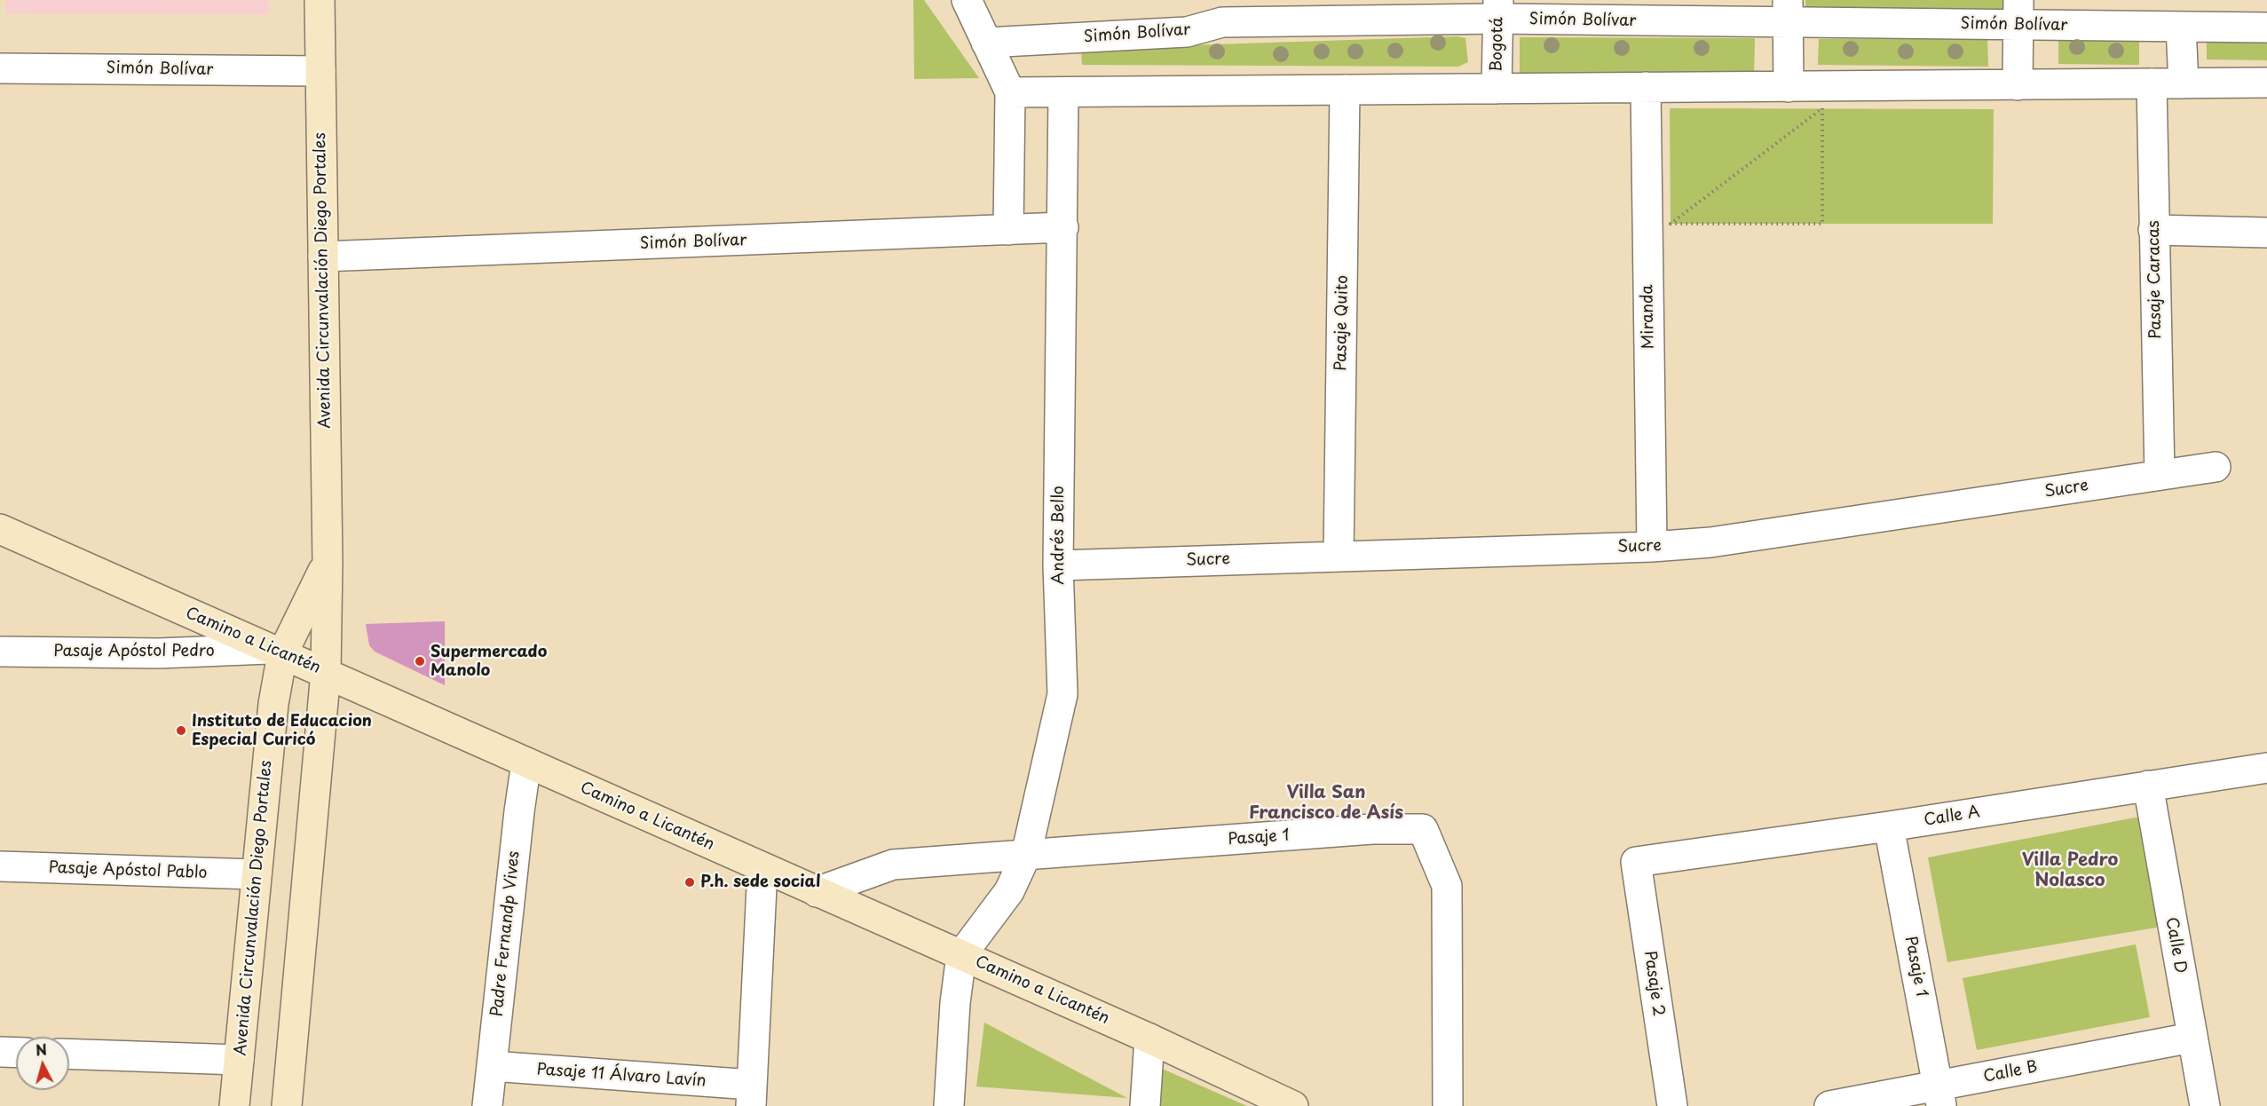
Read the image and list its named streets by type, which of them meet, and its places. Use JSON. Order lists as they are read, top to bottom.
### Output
{
  "streets": {
    "street": [
      "Simón Bolívar",
      "Bogotá",
      "Pasaje Caracas",
      "Avenida Circunvalación Diego Portales",
      "Miranda",
      "Pasaje Quito",
      "Sucre",
      "Andrés Bello",
      "Camino a Licantén",
      "Pasaje Apóstol Pedro",
      "Calle A",
      "Pasaje 1",
      "Pasaje Apóstol Pablo",
      "Padre Fernandp Vives",
      "Calle D",
      "Pasaje 2",
      "Calle B",
      "Pasaje 11 Álvaro Lavín"
    ]
  },
  "crossings": [
    ["Simón Bolívar", "Bogotá"],
    ["Simón Bolívar", "Avenida Circunvalación Diego Portales"],
    ["Simón Bolívar", "Andrés Bello"],
    ["Pasaje Caracas", "Sucre"],
    ["Avenida Circunvalación Diego Portales", "Camino a Licantén"],
    ["Avenida Circunvalación Diego Portales", "Pasaje Apóstol Pedro"],
    ["Avenida Circunvalación Diego Portales", "Pasaje Apóstol Pablo"],
    ["Miranda", "Sucre"],
    ["Pasaje Quito", "Sucre"],
    ["Sucre", "Andrés Bello"],
    ["Andrés Bello", "Camino a Licantén"],
    ["Andrés Bello", "Pasaje 1"],
    ["Camino a Licantén", "Pasaje Apóstol Pedro"],
    ["Camino a Licantén", "Pasaje 1"],
    ["Camino a Licantén", "Padre Fernandp Vives"],
    ["Calle A", "Pasaje 1"],
    ["Calle A", "Calle D"],
    ["Calle A", "Pasaje 2"],
    ["Pasaje 1", "Calle B"],
    ["Padre Fernandp Vives", "Pasaje 11 Álvaro Lavín"],
    ["Calle D", "Calle B"]
  ],
  "districts": ["Villa San Francisco de Asís", "Villa Pedro Nolasco"],
  "places": ["Supermercado Manolo", "Instituto de Educacion Especial Curicó", "P.h. sede social"],
  "north": "top"
}
